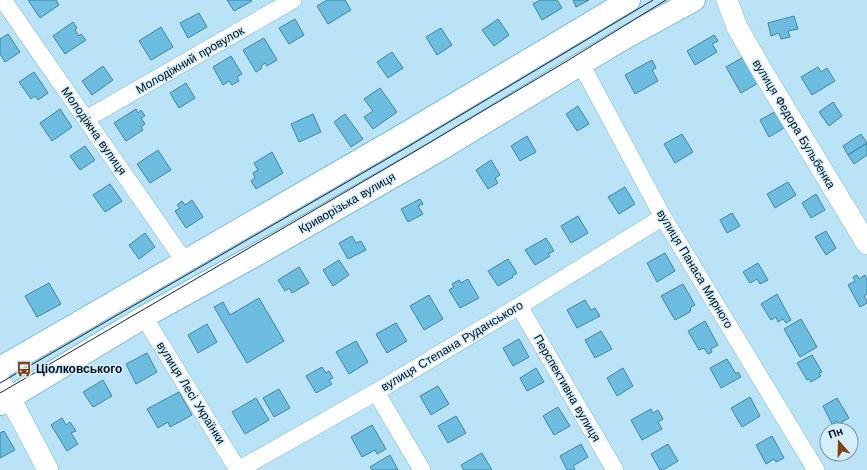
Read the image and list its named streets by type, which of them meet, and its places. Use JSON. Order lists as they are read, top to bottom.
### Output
{
  "streets": {
    "main road": ["Криворізька вулиця"],
    "street": [
      "Молодіжний провулок",
      "вулиця Федора Бульбенка",
      "Молодіжна вулиця",
      "вулиця Панаса Мирного",
      "вулиця Степана Руданського",
      "Перспективна вулиця",
      "вулиця Лесі Українки"
    ]
  },
  "crossings": [
    ["Молодіжний провулок", "Молодіжна вулиця"],
    ["Криворізька вулиця", "вулиця Панаса Мирного"],
    ["Криворізька вулиця", "вулиця Лесі Українки"],
    ["вулиця Панаса Мирного", "вулиця Степана Руданського"],
    ["вулиця Степана Руданського", "Перспективна вулиця"],
    ["вулиця Степана Руданського", "вулиця Лесі Українки"]
  ],
  "places": {
    "bus stop": ["Ціолковського"]
  },
  "north": "top"
}
